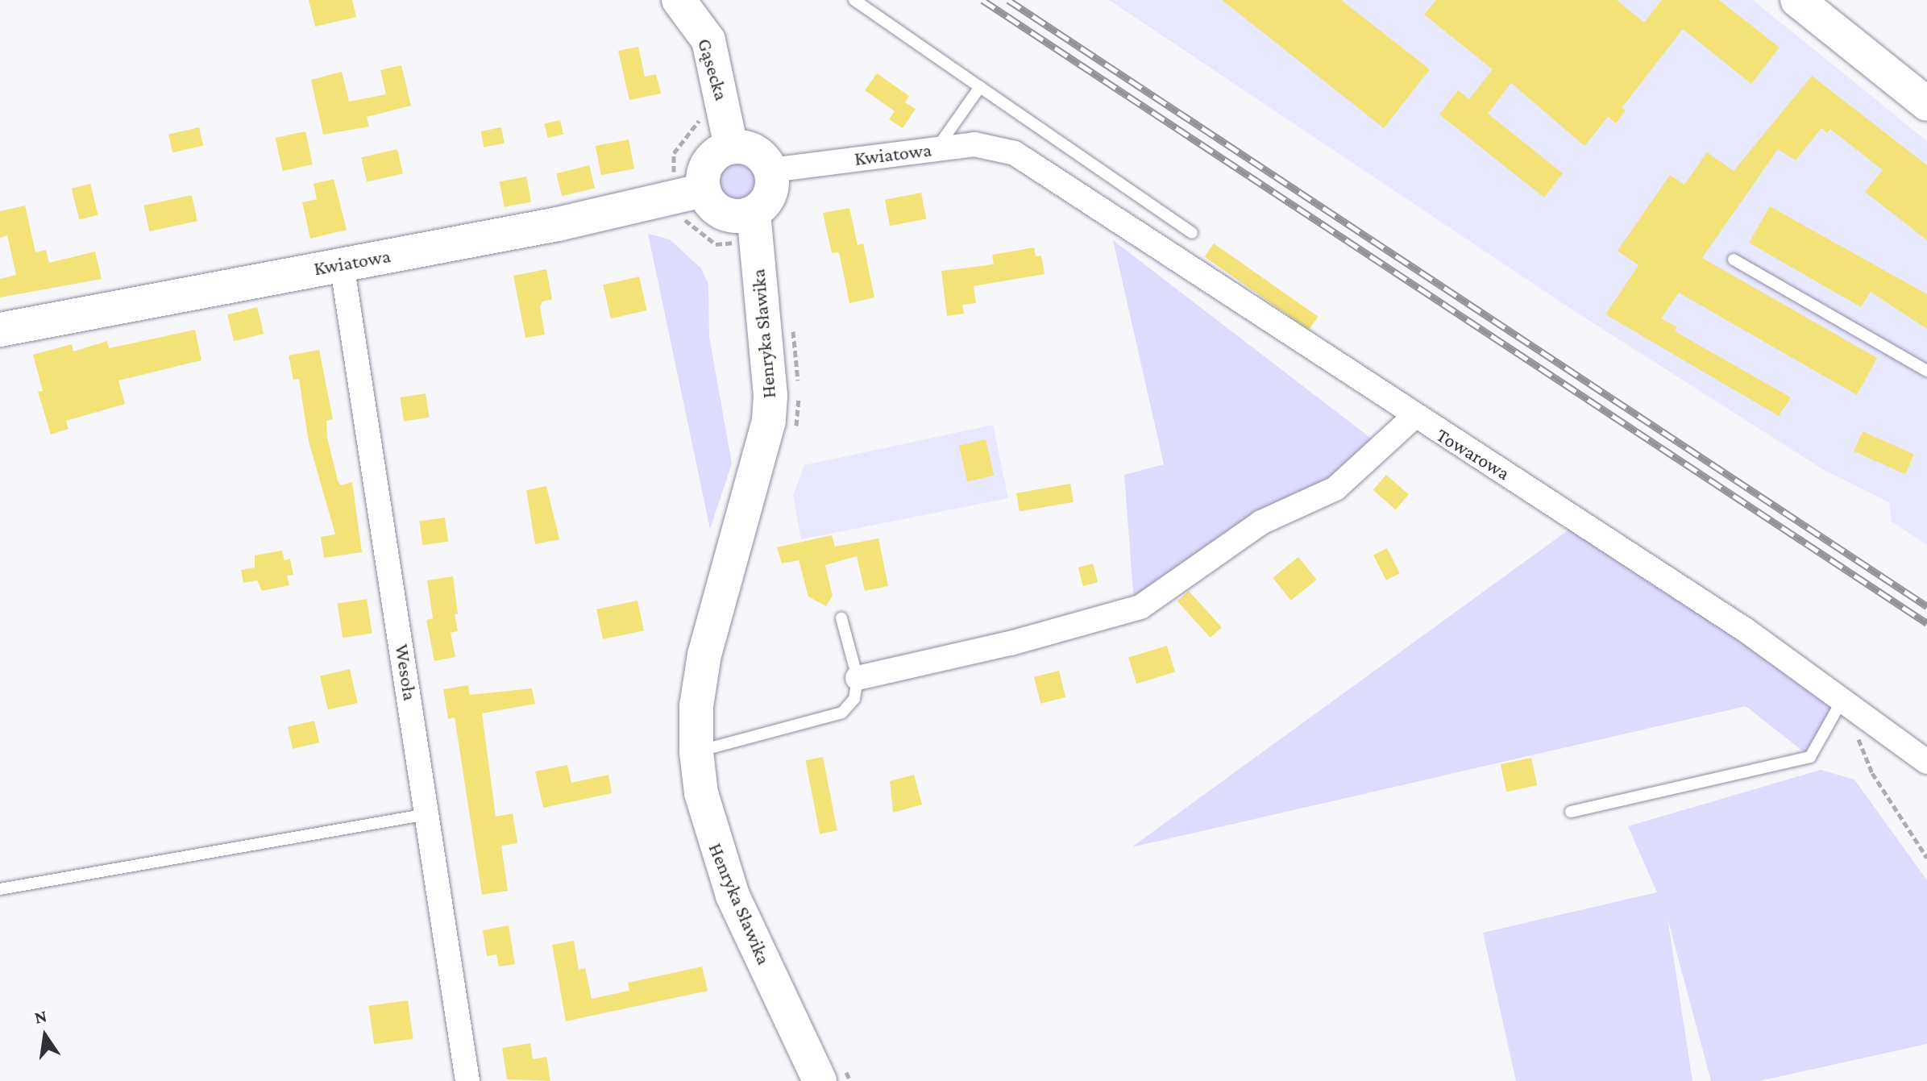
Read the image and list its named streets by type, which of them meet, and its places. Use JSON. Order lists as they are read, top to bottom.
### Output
{
  "streets": {
    "main road": ["Gąsecka", "Kwiatowa", "Henryka Sławika"],
    "street": ["Towarowa", "Wesoła"]
  },
  "crossings": [
    ["Gąsecka", "Kwiatowa"],
    ["Gąsecka", "Henryka Sławika"],
    ["Kwiatowa", "Henryka Sławika"],
    ["Kwiatowa", "Towarowa"],
    ["Kwiatowa", "Wesoła"]
  ],
  "north": "top"
}
